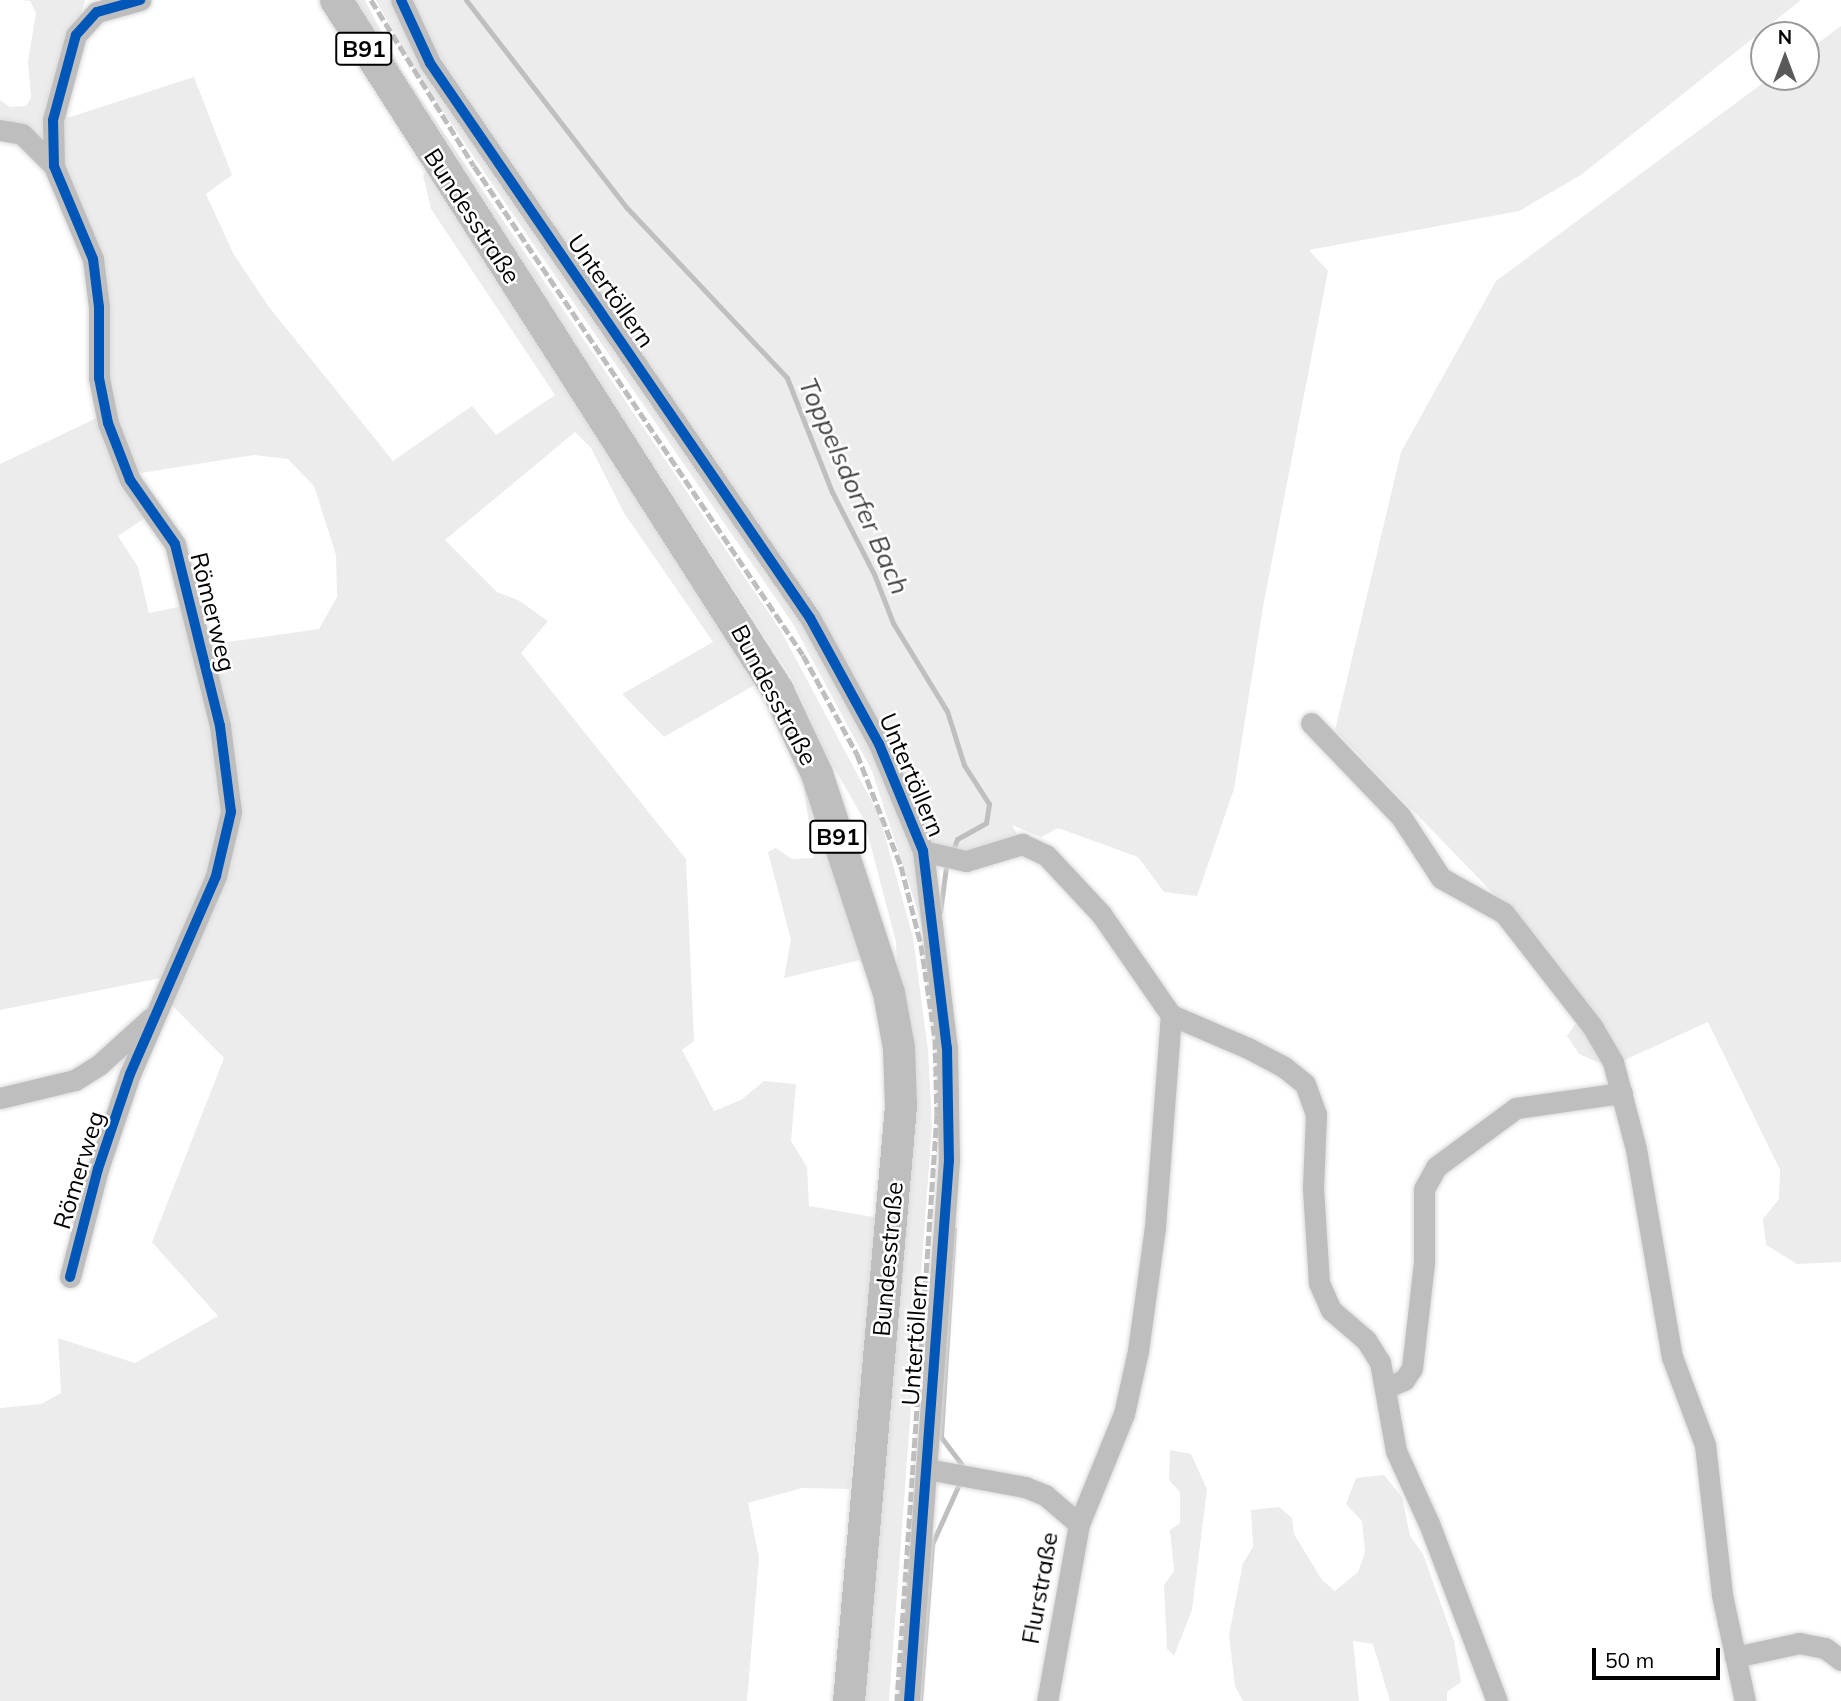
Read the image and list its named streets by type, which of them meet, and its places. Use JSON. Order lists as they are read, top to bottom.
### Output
{
  "streets": {
    "main road": ["B91", "Bundesstraße"],
    "street": ["Untertöllern", "Römerweg", "Flurstraße"]
  },
  "crossings": [
    ["Untertöllern", "Flurstraße"]
  ],
  "water": ["Toppelsdorfer Bach"],
  "scale_bar": "50 m",
  "north": "top"
}
